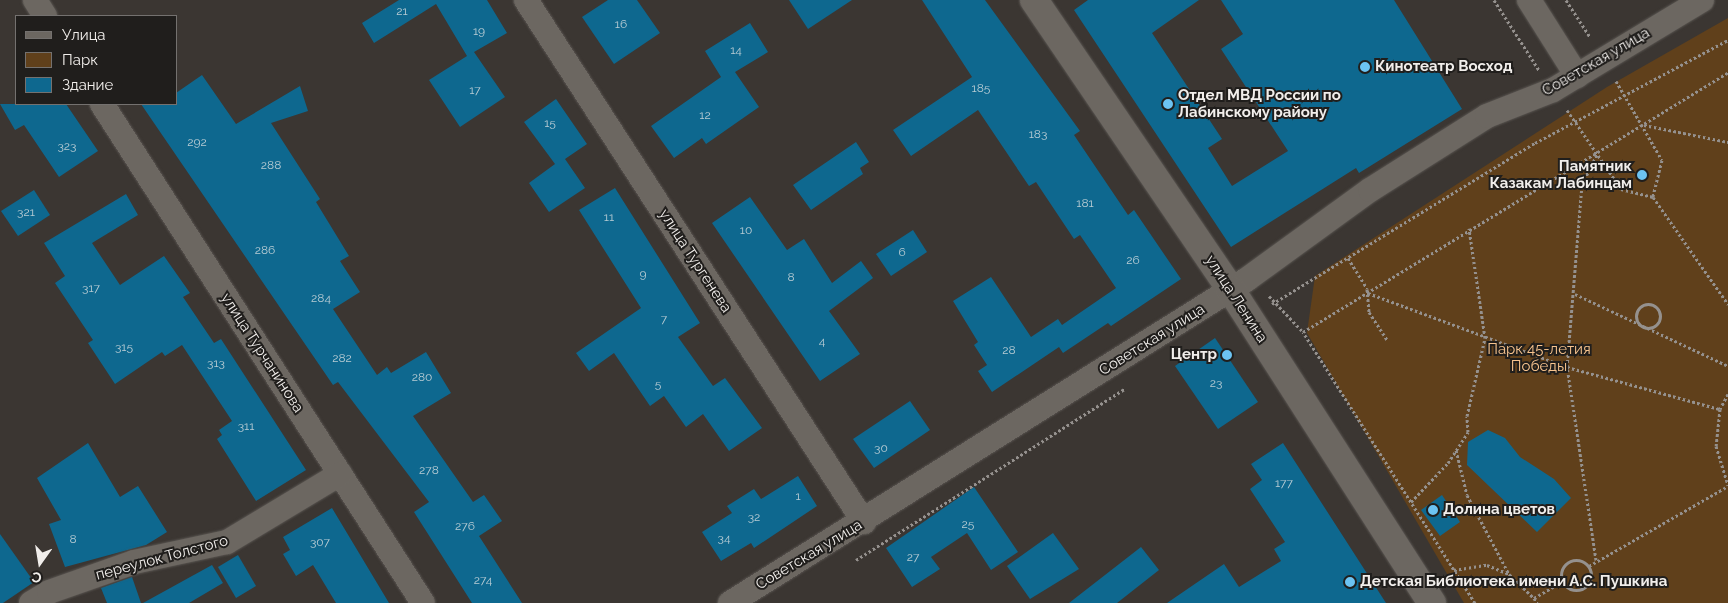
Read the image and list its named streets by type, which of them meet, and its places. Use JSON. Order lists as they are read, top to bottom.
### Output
{
  "streets": {
    "street": [
      "Советская улица",
      "улица Тургенева",
      "улица Ленина",
      "улица Турчанинова",
      "переулок Толстого"
    ]
  },
  "crossings": [
    ["Советская улица", "улица Тургенева"],
    ["Советская улица", "улица Ленина"],
    ["улица Турчанинова", "переулок Толстого"]
  ],
  "parks": ["Парк 45-летия Победы"],
  "places": [
    "Кинотеатр Восход",
    "Отдел МВД России по Лабинскому району",
    "Памятник Казакам Лабинцам",
    "Центр",
    "Долина цветов",
    "Детская Библиотека имени А.С. Пушкина"
  ],
  "house_numbers": [
    "21",
    "16",
    "19",
    "14",
    "185",
    "17",
    "12",
    "15",
    "183",
    "292",
    "323",
    "288",
    "181",
    "321",
    "11",
    "10",
    "286",
    "6",
    "26",
    "9",
    "8",
    "317",
    "284",
    "7",
    "4",
    "315",
    "28",
    "282",
    "313",
    "280",
    "23",
    "5",
    "311",
    "30",
    "278",
    "177",
    "1",
    "32",
    "25",
    "276",
    "34",
    "8",
    "307",
    "27",
    "274"
  ],
  "legend": ["Улица", "Парк", "Здание"],
  "north": "bottom"
}
